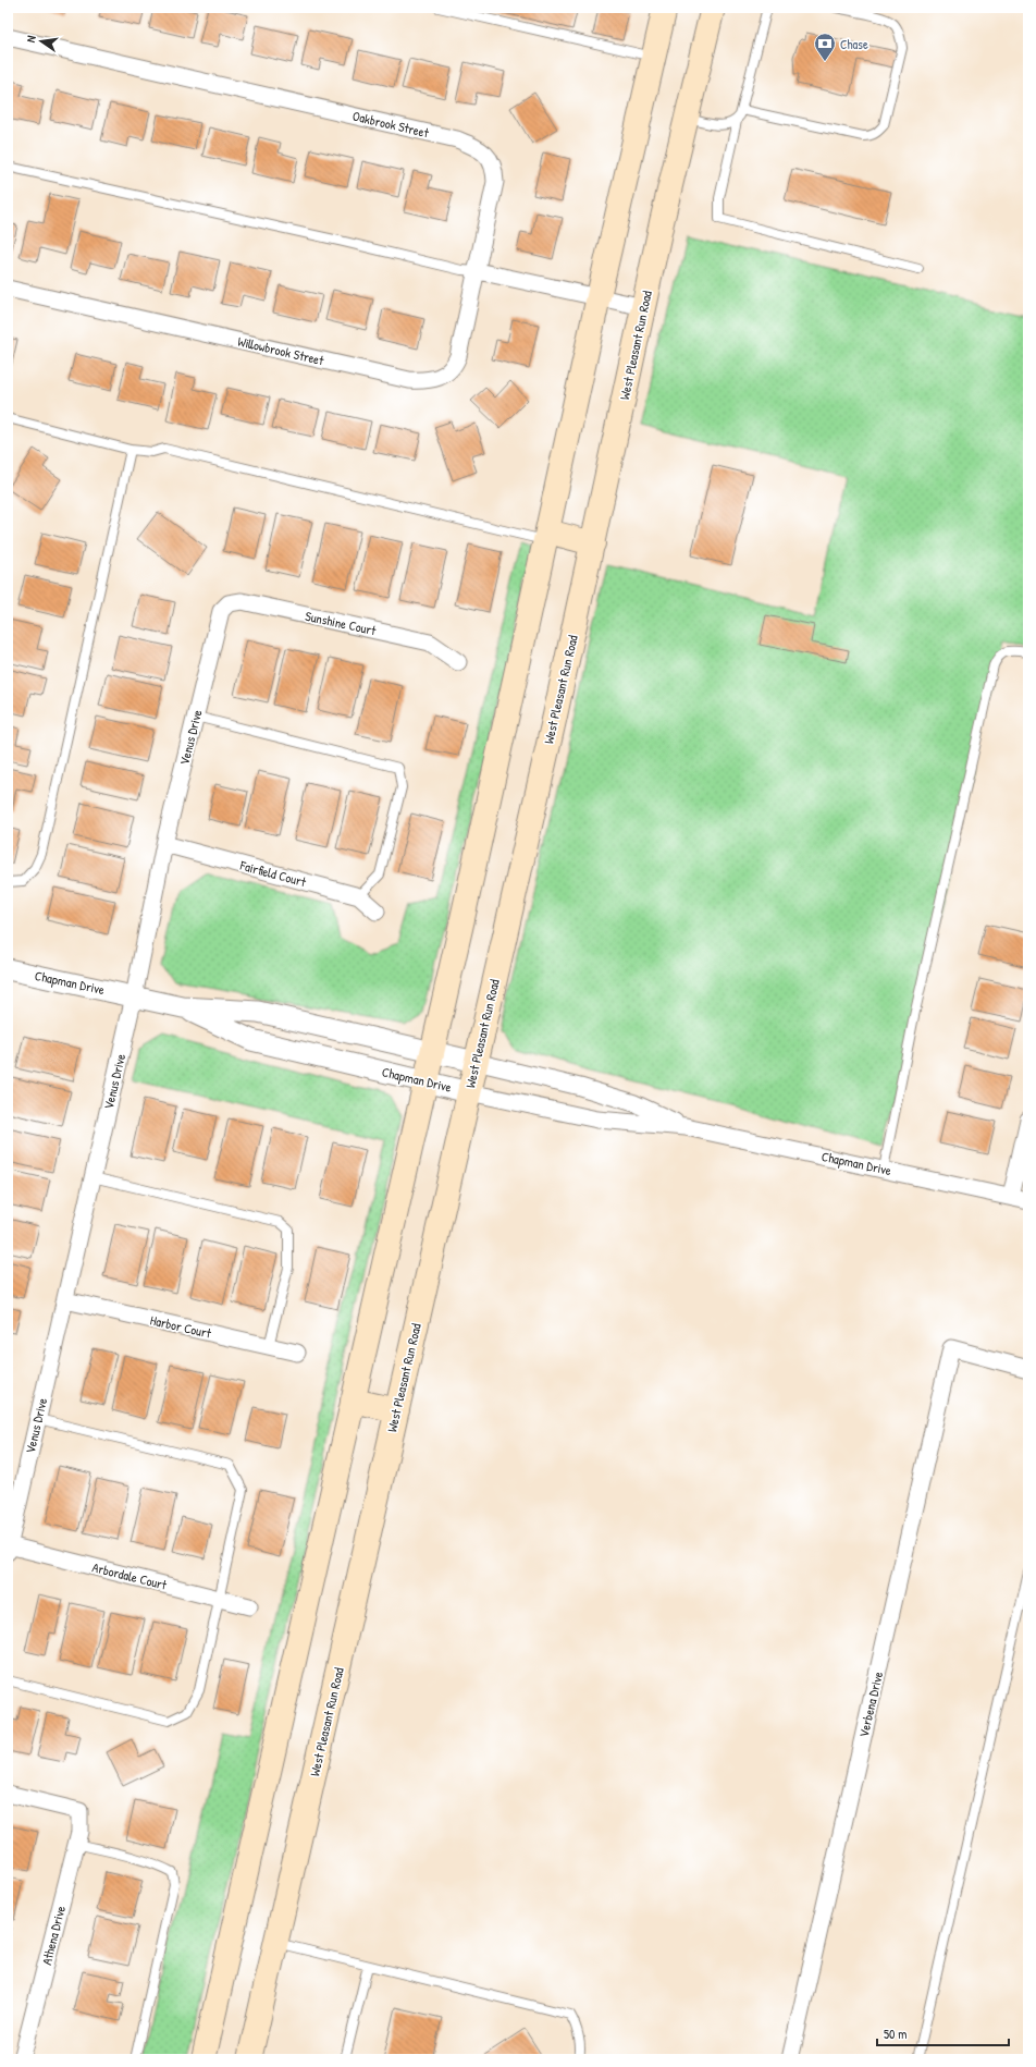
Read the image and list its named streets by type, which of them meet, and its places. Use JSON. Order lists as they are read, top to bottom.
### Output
{
  "streets": {
    "main road": ["West Pleasant Run Road"],
    "street": [
      "Oakbrook Street",
      "Willowbrook Street",
      "Sunshine Court",
      "Venus Drive",
      "Fairfield Court",
      "Chapman Drive",
      "Harbor Court",
      "Arbordale Court",
      "Verbena Drive",
      "Athena Drive"
    ]
  },
  "crossings": [
    ["Oakbrook Street", "Willowbrook Street"],
    ["West Pleasant Run Road", "Chapman Drive"],
    ["Sunshine Court", "Venus Drive"],
    ["Venus Drive", "Fairfield Court"],
    ["Venus Drive", "Chapman Drive"],
    ["Venus Drive", "Harbor Court"],
    ["Venus Drive", "Arbordale Court"]
  ],
  "places": {
    "bank": ["Chase"]
  },
  "scale_bar": "50 m",
  "north": "left"
}
